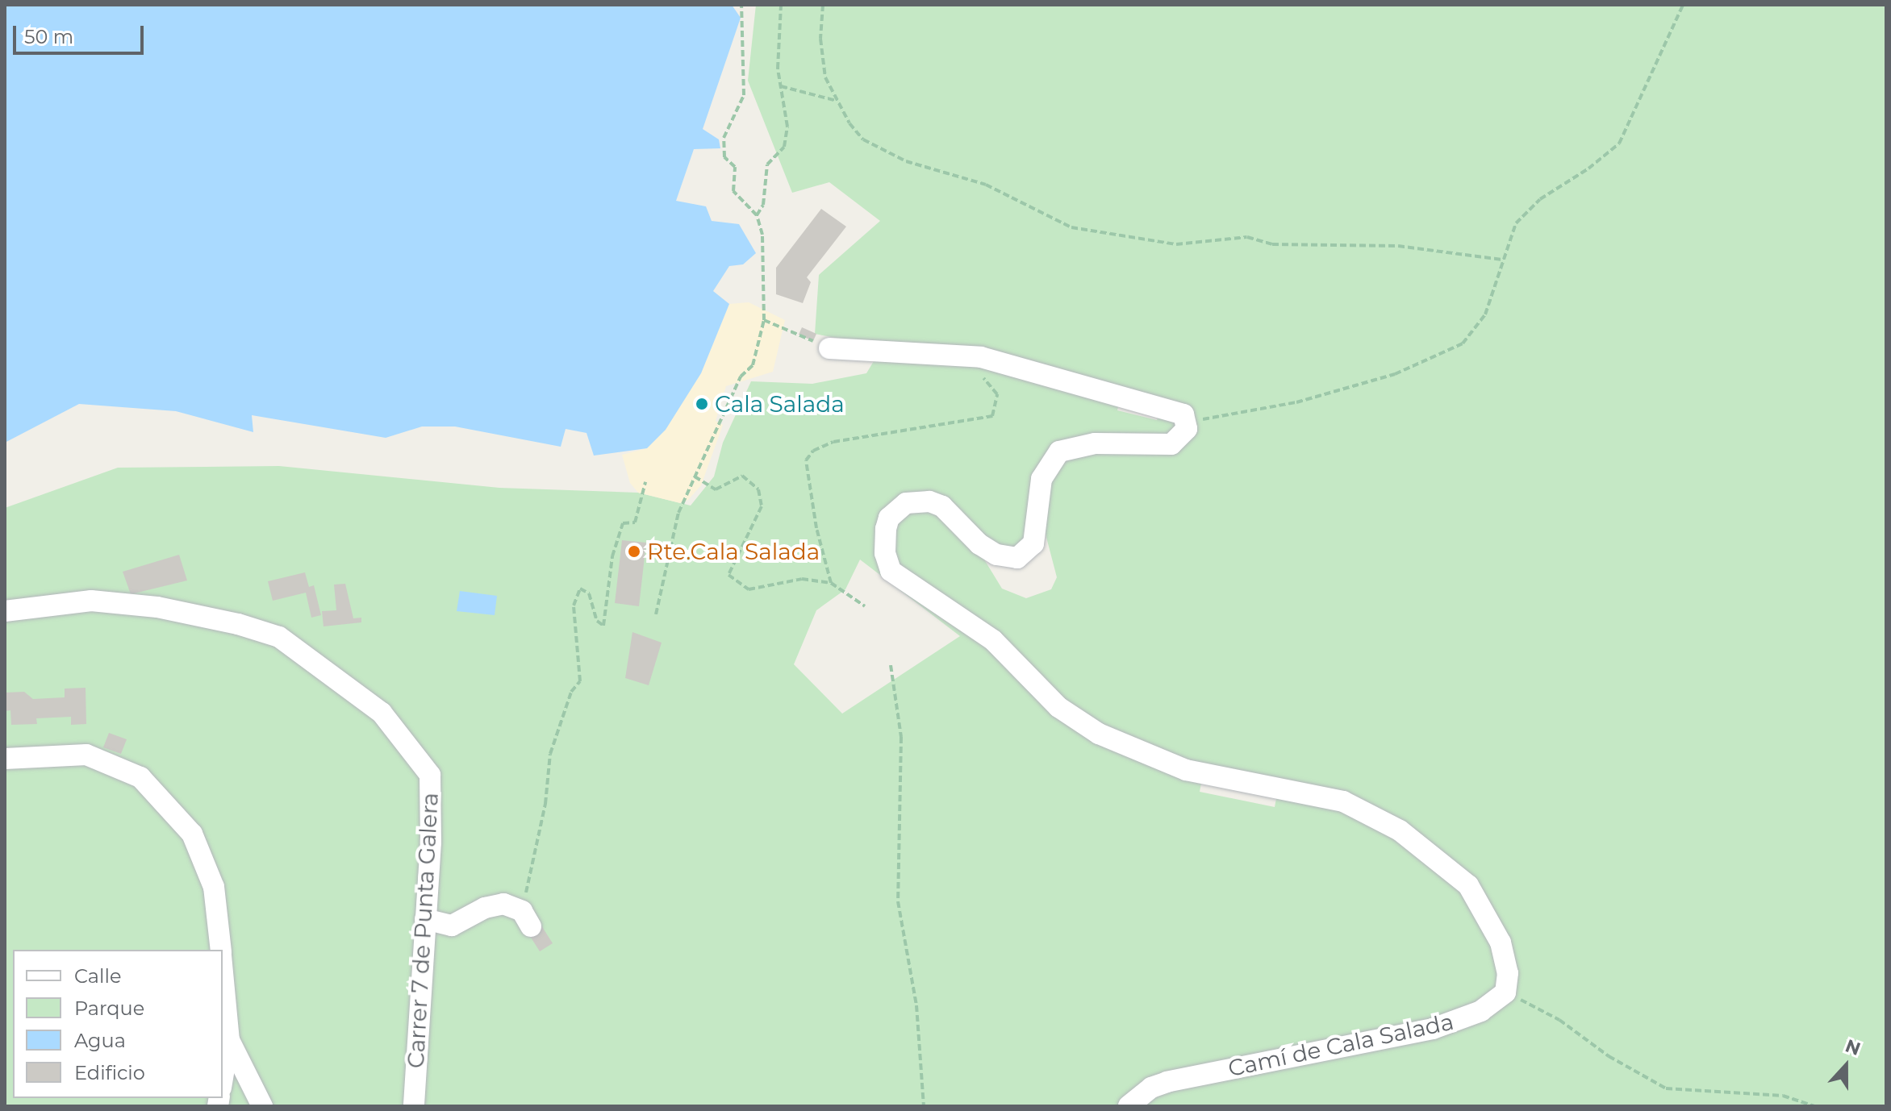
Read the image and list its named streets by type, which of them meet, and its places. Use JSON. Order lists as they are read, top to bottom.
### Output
{
  "streets": {
    "street": ["Carrer 7 de Punta Galera", "Camí de Cala Salada"]
  },
  "places": ["Cala Salada", "Rte.Cala Salada"],
  "legend": [
    "Calle",
    "Parque",
    "Agua",
    "Edificio"
  ],
  "scale_bar": "50 m",
  "north": "top"
}
